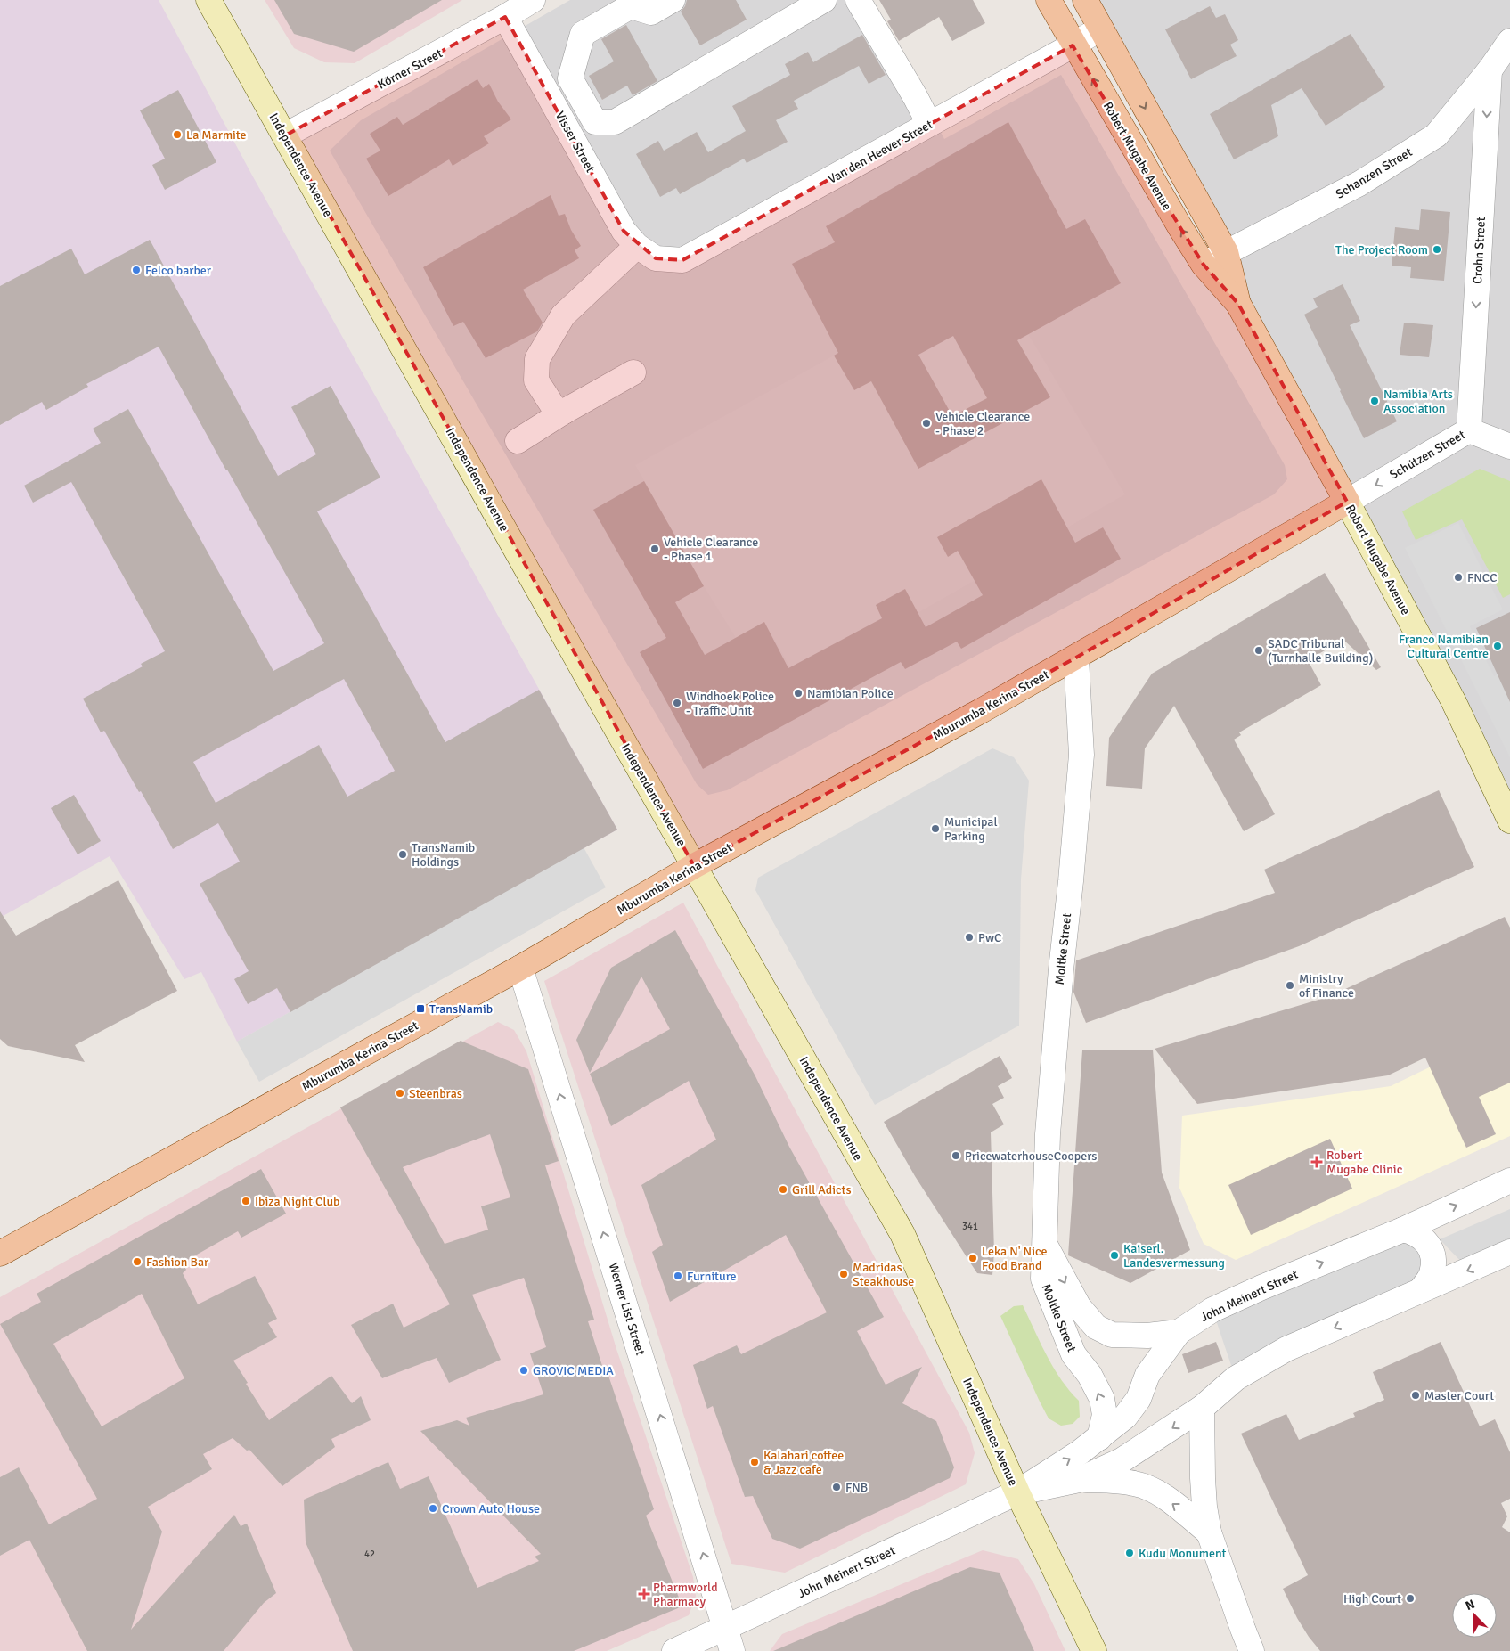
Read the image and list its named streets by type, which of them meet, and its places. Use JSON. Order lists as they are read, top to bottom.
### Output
{
  "streets": {
    "main road": ["Robert Mugabe Avenue", "Independence Avenue", "Mburumba Kerina Street"],
    "street": [
      "Körner Street",
      "Visser Street",
      "Van den Heever Street",
      "Schanzen Street",
      "Crohn Street",
      "Schützen Street",
      "Moltke Street",
      "John Meinert Street",
      "Werner List Street"
    ]
  },
  "crossings": [
    ["Körner Street", "Visser Street"],
    ["Körner Street", "Independence Avenue"],
    ["Visser Street", "Van den Heever Street"],
    ["Van den Heever Street", "Robert Mugabe Avenue"],
    ["Robert Mugabe Avenue", "Schanzen Street"],
    ["Robert Mugabe Avenue", "Schützen Street"],
    ["Robert Mugabe Avenue", "Mburumba Kerina Street"],
    ["Independence Avenue", "Mburumba Kerina Street"],
    ["Independence Avenue", "John Meinert Street"],
    ["Schanzen Street", "Crohn Street"],
    ["Crohn Street", "Schützen Street"],
    ["Schützen Street", "Mburumba Kerina Street"],
    ["Mburumba Kerina Street", "Moltke Street"],
    ["Mburumba Kerina Street", "Werner List Street"],
    ["Moltke Street", "John Meinert Street"],
    ["John Meinert Street", "Werner List Street"]
  ],
  "one_way": ["Crohn Street", "Schützen Street", "Werner List Street"],
  "places": {
    "other": [
      "La Marmite",
      "The Project Room",
      "Felco barber",
      "Namibia Arts Association",
      "Vehicle Clearance - Phase 2",
      "Vehicle Clearance - Phase 1",
      "FNCC",
      "Franco Namibian Cultural Centre",
      "SADC Tribunal (Turnhalle Building)",
      "Namibian Police",
      "Windhoek Police - Traffic Unit",
      "Municipal Parking",
      "TransNamib Holdings",
      "PwC",
      "Ministry of Finance",
      "Steenbras",
      "PricewaterhouseCoopers",
      "Grill Adicts",
      "Ibiza Night Club",
      "Kaiserl. Landesvermessung",
      "Leka N' Nice Food Brand",
      "Fashion Bar",
      "Madridas Steakhouse",
      "Furniture",
      "GROVIC MEDIA",
      "Master Court",
      "Kalahari coffee & Jazz cafe",
      "FNB",
      "Crown Auto House",
      "Kudu Monument",
      "High Court"
    ],
    "transit": ["TransNamib"],
    "health": ["Robert Mugabe Clinic", "Pharmworld Pharmacy"]
  },
  "house_numbers": ["341", "42"],
  "north": "top left"
}
